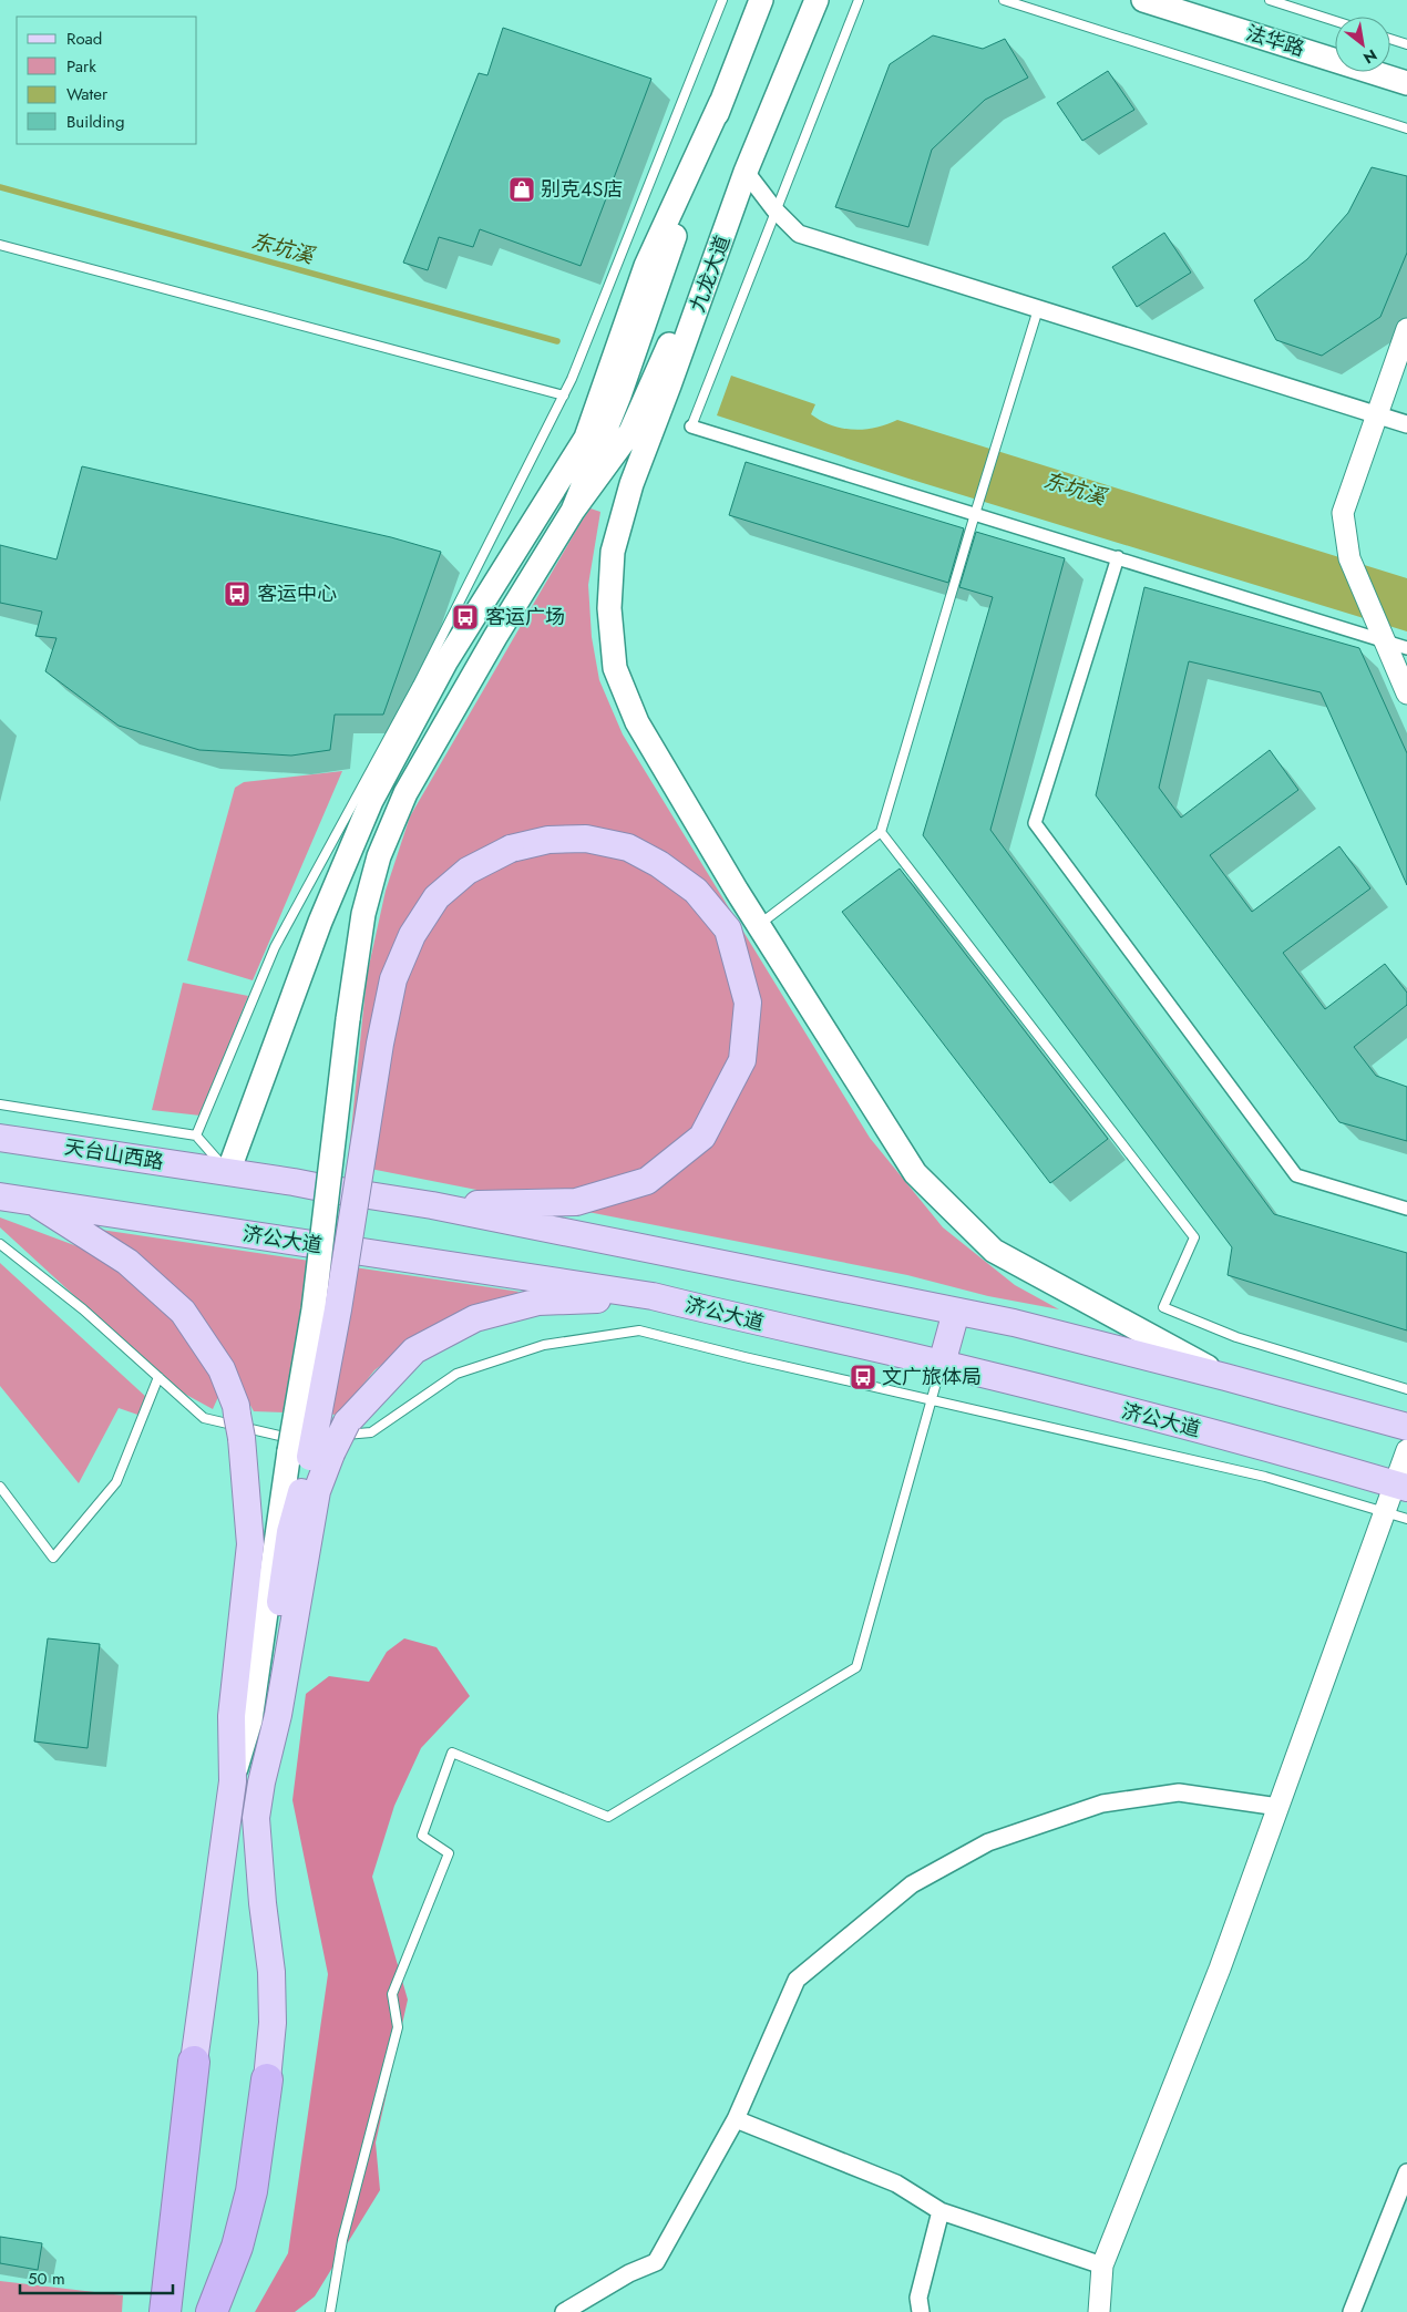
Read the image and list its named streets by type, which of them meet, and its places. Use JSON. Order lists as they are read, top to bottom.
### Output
{
  "streets": {
    "main road": [
      "法华路",
      "九龙大道",
      "天台山西路",
      "济公大道"
    ]
  },
  "water": ["东坑溪"],
  "places": {
    "shop": ["别克4S店"],
    "bus stop": ["客运中心", "客运广场", "文广旅体局"]
  },
  "legend": [
    "Road",
    "Park",
    "Water",
    "Building"
  ],
  "scale_bar": "50 m",
  "north": "bottom right"
}
